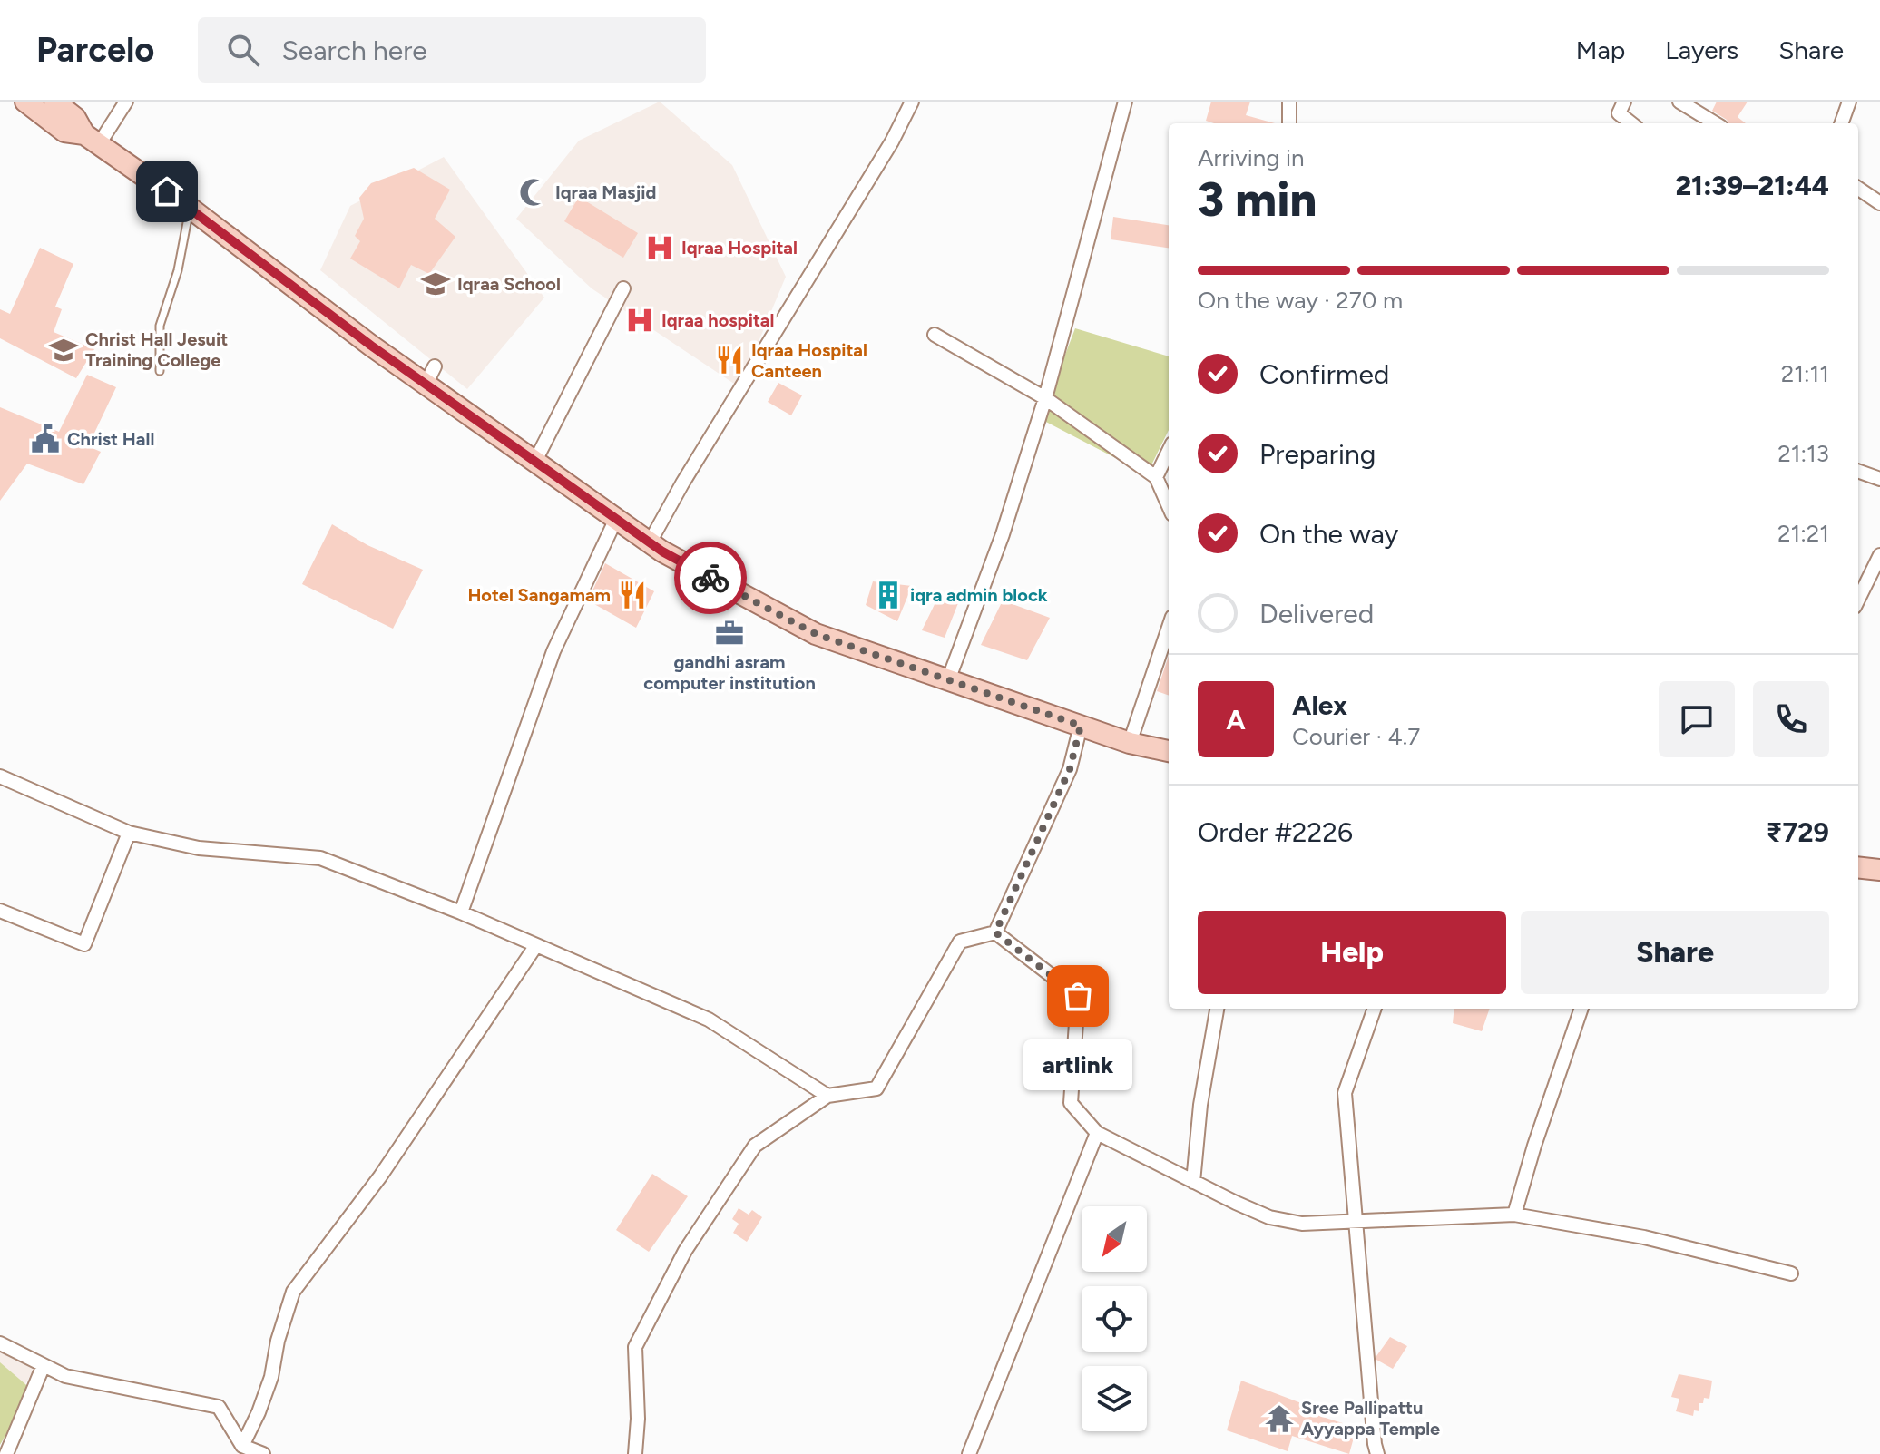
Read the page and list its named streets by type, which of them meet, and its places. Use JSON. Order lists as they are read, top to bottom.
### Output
{
  "places": {
    "mosque": ["Iqraa Masjid"],
    "hospital": ["Iqraa Hospital", "Iqraa hospital"],
    "school or university": ["Iqraa School", "Christ Hall Jesuit Training College"],
    "restaurant": ["Iqraa Hospital Canteen", "Hotel Sangamam"],
    "public building": ["Christ Hall"],
    "building": ["iqra admin block"],
    "office": ["gandhi asram computer institution"],
    "other": ["artlink"],
    "temple": ["Sree Pallipattu Ayyappa Temple"]
  },
  "north": "bottom left",
  "page": {
    "header": "Parcelo",
    "search": "Search here",
    "nav": ["Map", "Layers", "Share"],
    "heading": ["3 min", "Arriving in", "21:39–21:44"],
    "panel": [
      "Alex",
      "Courier · 4.7",
      "Order #2226",
      "₹729"
    ],
    "bar": "On the way · 270 m",
    "list": [
      ["Confirmed", "21:11"],
      ["Preparing", "21:13"],
      ["On the way", "21:21"],
      "Delivered"
    ],
    "round": "A",
    "buttons": ["Help", "Share"],
    "bubble": "artlink"
  }
}
